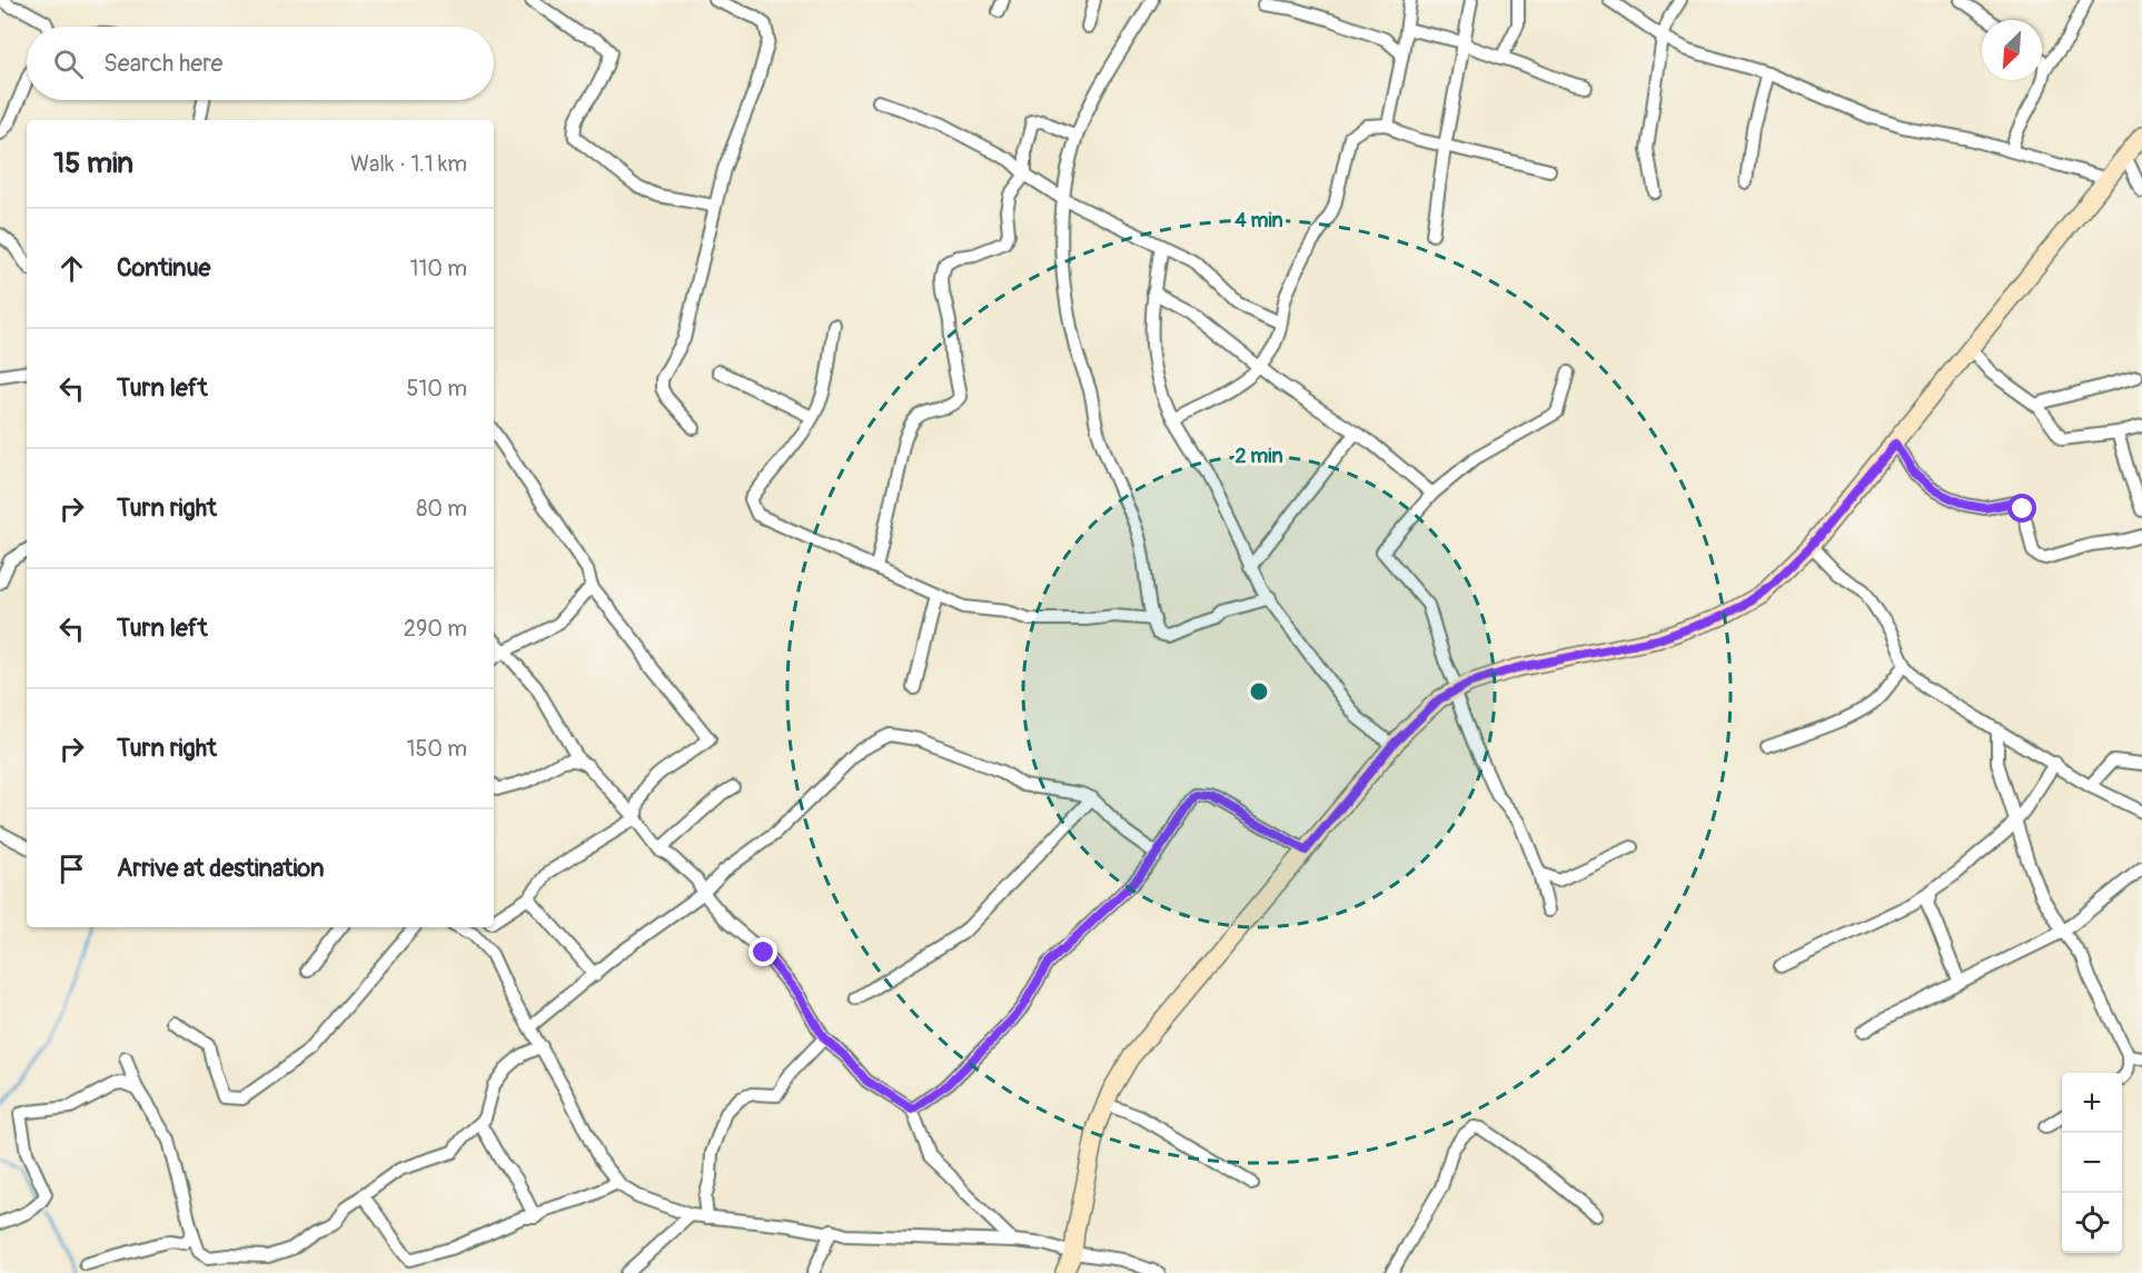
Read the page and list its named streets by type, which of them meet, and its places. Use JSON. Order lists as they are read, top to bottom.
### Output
{
  "north": "bottom left",
  "page": {
    "search": "Search here",
    "heading": ["15 min", "Walk · 1.1 km"],
    "list": [
      ["Continue", "110 m"],
      ["Turn left", "510 m"],
      ["Turn right", "80 m"],
      ["Turn left", "290 m"],
      ["Turn right", "150 m"],
      "Arrive at destination"
    ],
    "map_buttons": ["+", "−"]
  },
  "rings": ["4 min", "2 min"]
}
